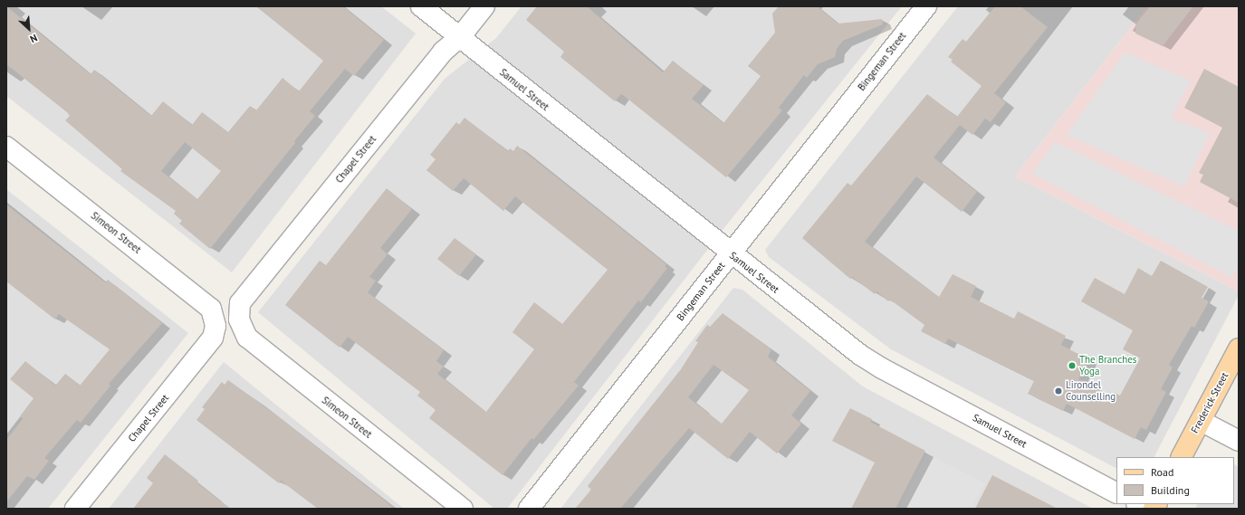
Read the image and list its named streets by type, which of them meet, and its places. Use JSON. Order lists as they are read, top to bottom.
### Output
{
  "streets": {
    "main road": ["Frederick Street"],
    "street": [
      "Bingeman Street",
      "Samuel Street",
      "Chapel Street",
      "Simeon Street"
    ]
  },
  "crossings": [
    ["Bingeman Street", "Samuel Street"],
    ["Samuel Street", "Chapel Street"],
    ["Chapel Street", "Simeon Street"]
  ],
  "places": ["The Branches Yoga", "Lirondel Counselling"],
  "legend": ["Road", "Building"],
  "north": "bottom right"
}
